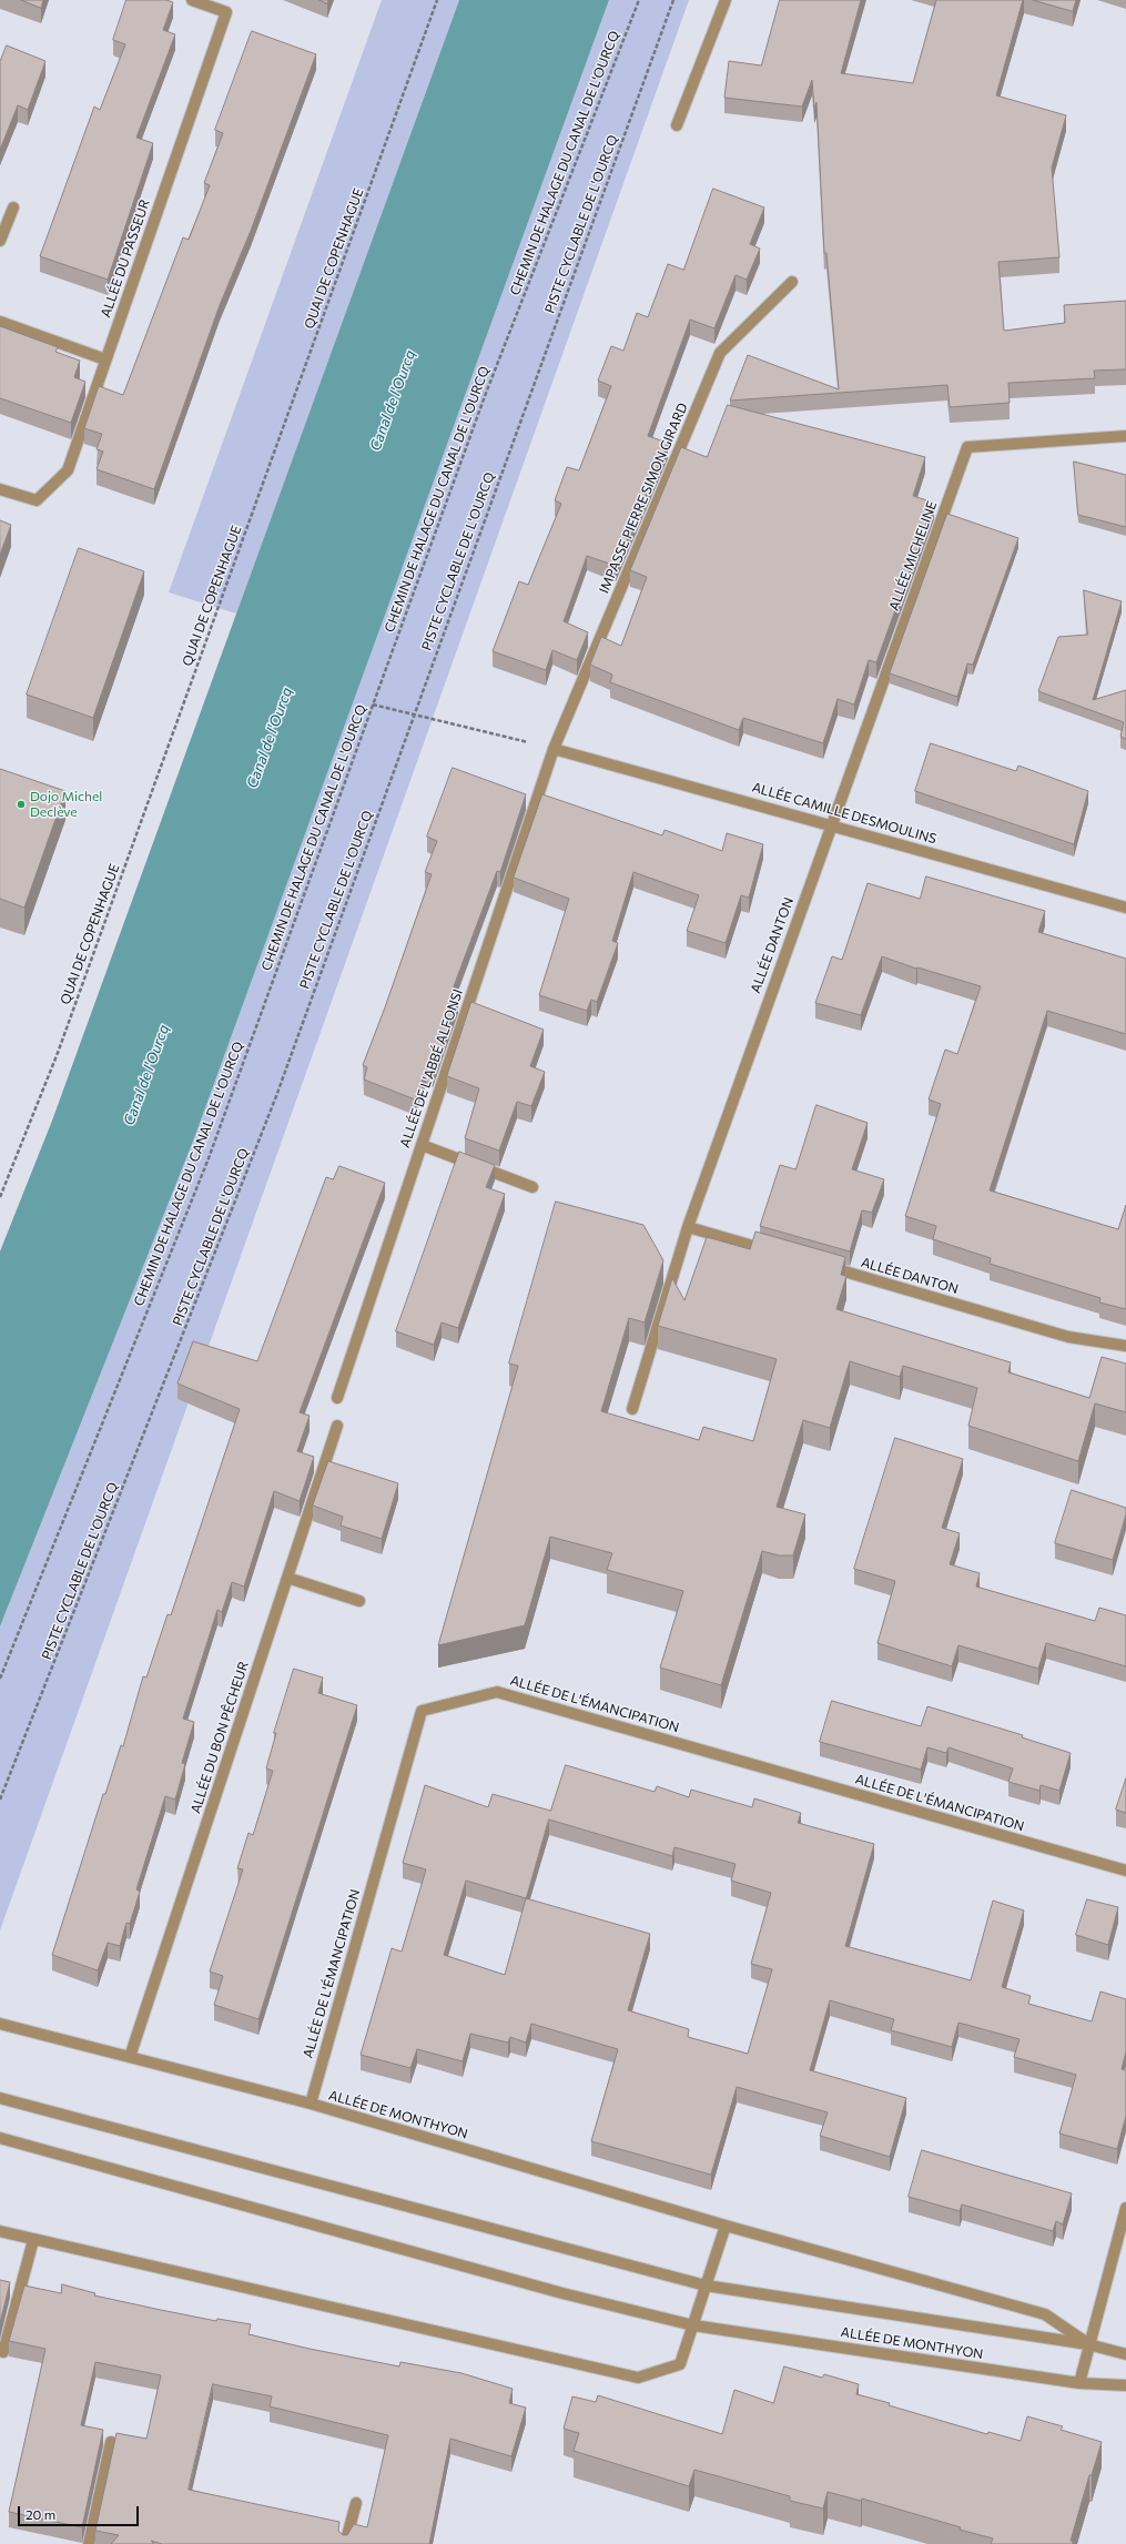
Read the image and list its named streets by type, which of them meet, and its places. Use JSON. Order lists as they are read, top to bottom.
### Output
{
  "streets": {
    "street": [
      "ALLÉE DU PASSEUR",
      "IMPASSE PIERRE SIMON GIRARD",
      "ALLÉE MICHELINE",
      "ALLÉE CAMILLE DESMOULINS",
      "ALLÉE DANTON",
      "ALLÉE DE L'ABBÉ ALFONSI",
      "ALLÉE DE L'ÉMANCIPATION",
      "ALLÉE DU BON PÊCHEUR",
      "ALLÉE DE MONTHYON"
    ],
    "path": ["CHEMIN DE HALAGE DU CANAL DE L'OURCQ", "PISTE CYCLABLE DE L'OURCQ", "QUAI DE COPENHAGUE"]
  },
  "crossings": [
    ["IMPASSE PIERRE SIMON GIRARD", "ALLÉE CAMILLE DESMOULINS"],
    ["IMPASSE PIERRE SIMON GIRARD", "ALLÉE DE L'ABBÉ ALFONSI"],
    ["ALLÉE MICHELINE", "ALLÉE CAMILLE DESMOULINS"],
    ["ALLÉE MICHELINE", "ALLÉE DANTON"],
    ["ALLÉE CAMILLE DESMOULINS", "ALLÉE DANTON"],
    ["ALLÉE CAMILLE DESMOULINS", "ALLÉE DE L'ABBÉ ALFONSI"],
    ["ALLÉE DE L'ÉMANCIPATION", "ALLÉE DE MONTHYON"],
    ["ALLÉE DU BON PÊCHEUR", "ALLÉE DE MONTHYON"]
  ],
  "water": ["Canal de l'Ourcq"],
  "places": ["Dojo Michel Declève"],
  "scale_bar": "20 m"
}
